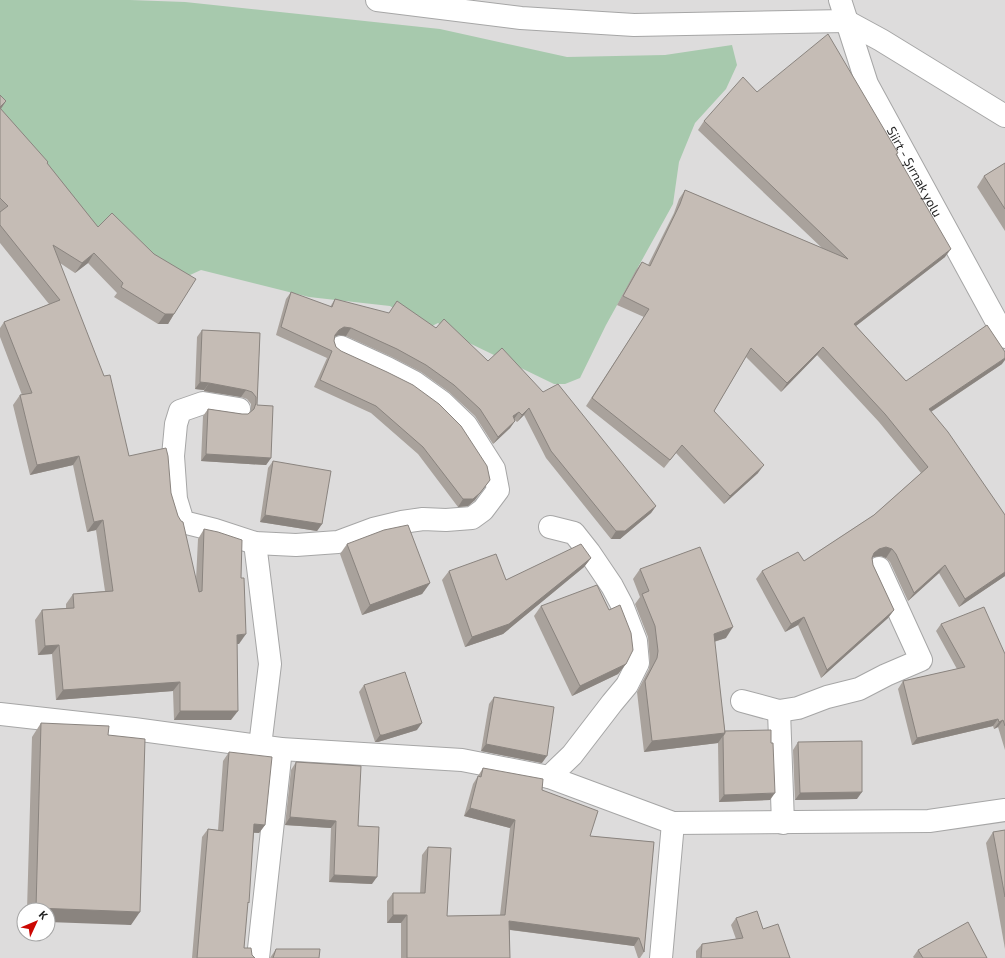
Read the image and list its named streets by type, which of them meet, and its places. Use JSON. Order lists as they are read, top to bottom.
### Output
{
  "streets": {
    "street": ["Siirt - Şırnak yolu"]
  },
  "north": "top right"
}
